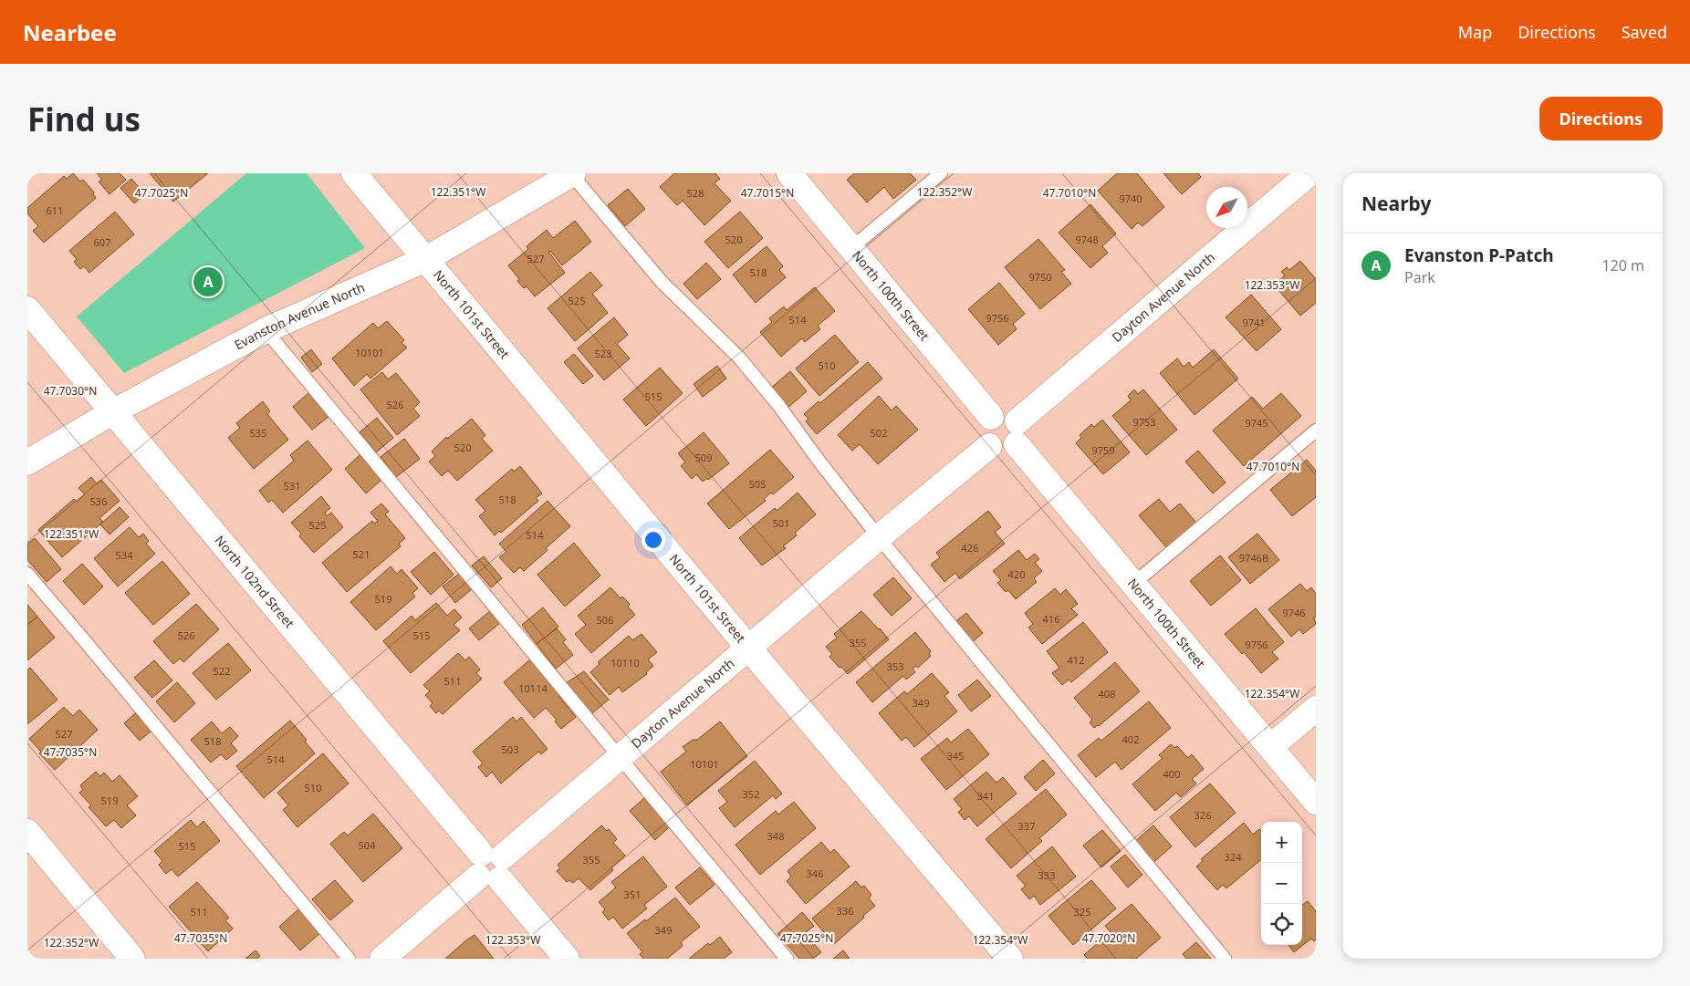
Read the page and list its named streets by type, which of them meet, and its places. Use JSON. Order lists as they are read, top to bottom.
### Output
{
  "streets": {
    "street": [
      "North 100th Street",
      "Dayton Avenue North",
      "North 101st Street",
      "Evanston Avenue North",
      "North 102nd Street"
    ]
  },
  "crossings": [
    ["North 100th Street", "Dayton Avenue North"],
    ["Dayton Avenue North", "North 101st Street"],
    ["Dayton Avenue North", "North 102nd Street"],
    ["North 101st Street", "Evanston Avenue North"],
    ["Evanston Avenue North", "North 102nd Street"]
  ],
  "house_numbers": [
    "528",
    "9740",
    "611",
    "520",
    "9748",
    "607",
    "527",
    "518",
    "9750",
    "525",
    "9756",
    "514",
    "9741",
    "10101",
    "523",
    "510",
    "515",
    "526",
    "9753",
    "9745",
    "535",
    "502",
    "520",
    "9759",
    "509",
    "505",
    "531",
    "518",
    "536",
    "501",
    "525",
    "514",
    "426",
    "521",
    "534",
    "9746B",
    "420",
    "519",
    "9746",
    "416",
    "506",
    "526",
    "515",
    "355",
    "9756",
    "412",
    "10110",
    "353",
    "522",
    "511",
    "10114",
    "408",
    "349",
    "527",
    "402",
    "518",
    "503",
    "345",
    "514",
    "10101",
    "400",
    "510",
    "352",
    "341",
    "519",
    "326",
    "337",
    "348",
    "504",
    "515",
    "324",
    "355",
    "346",
    "333",
    "351",
    "336",
    "511",
    "325",
    "349"
  ],
  "north": "bottom left",
  "page": {
    "header": "Nearbee",
    "nav": ["Map", "Directions", "Saved"],
    "buttons": "Directions",
    "title": "Find us",
    "heading": "Nearby",
    "list": [
      {
        "mark": "A",
        "name": "Evanston P-Patch",
        "note": "Park",
        "value": "120 m"
      }
    ],
    "pins": "A",
    "map_buttons": ["+", "−"]
  },
  "coordinates": [
    "122.351°W",
    "122.352°W",
    "47.7025°N",
    "47.7015°N",
    "47.7010°N",
    "122.353°W",
    "47.7030°N",
    "122.354°W",
    "47.7035°N",
    "47.7020°N"
  ]
}
